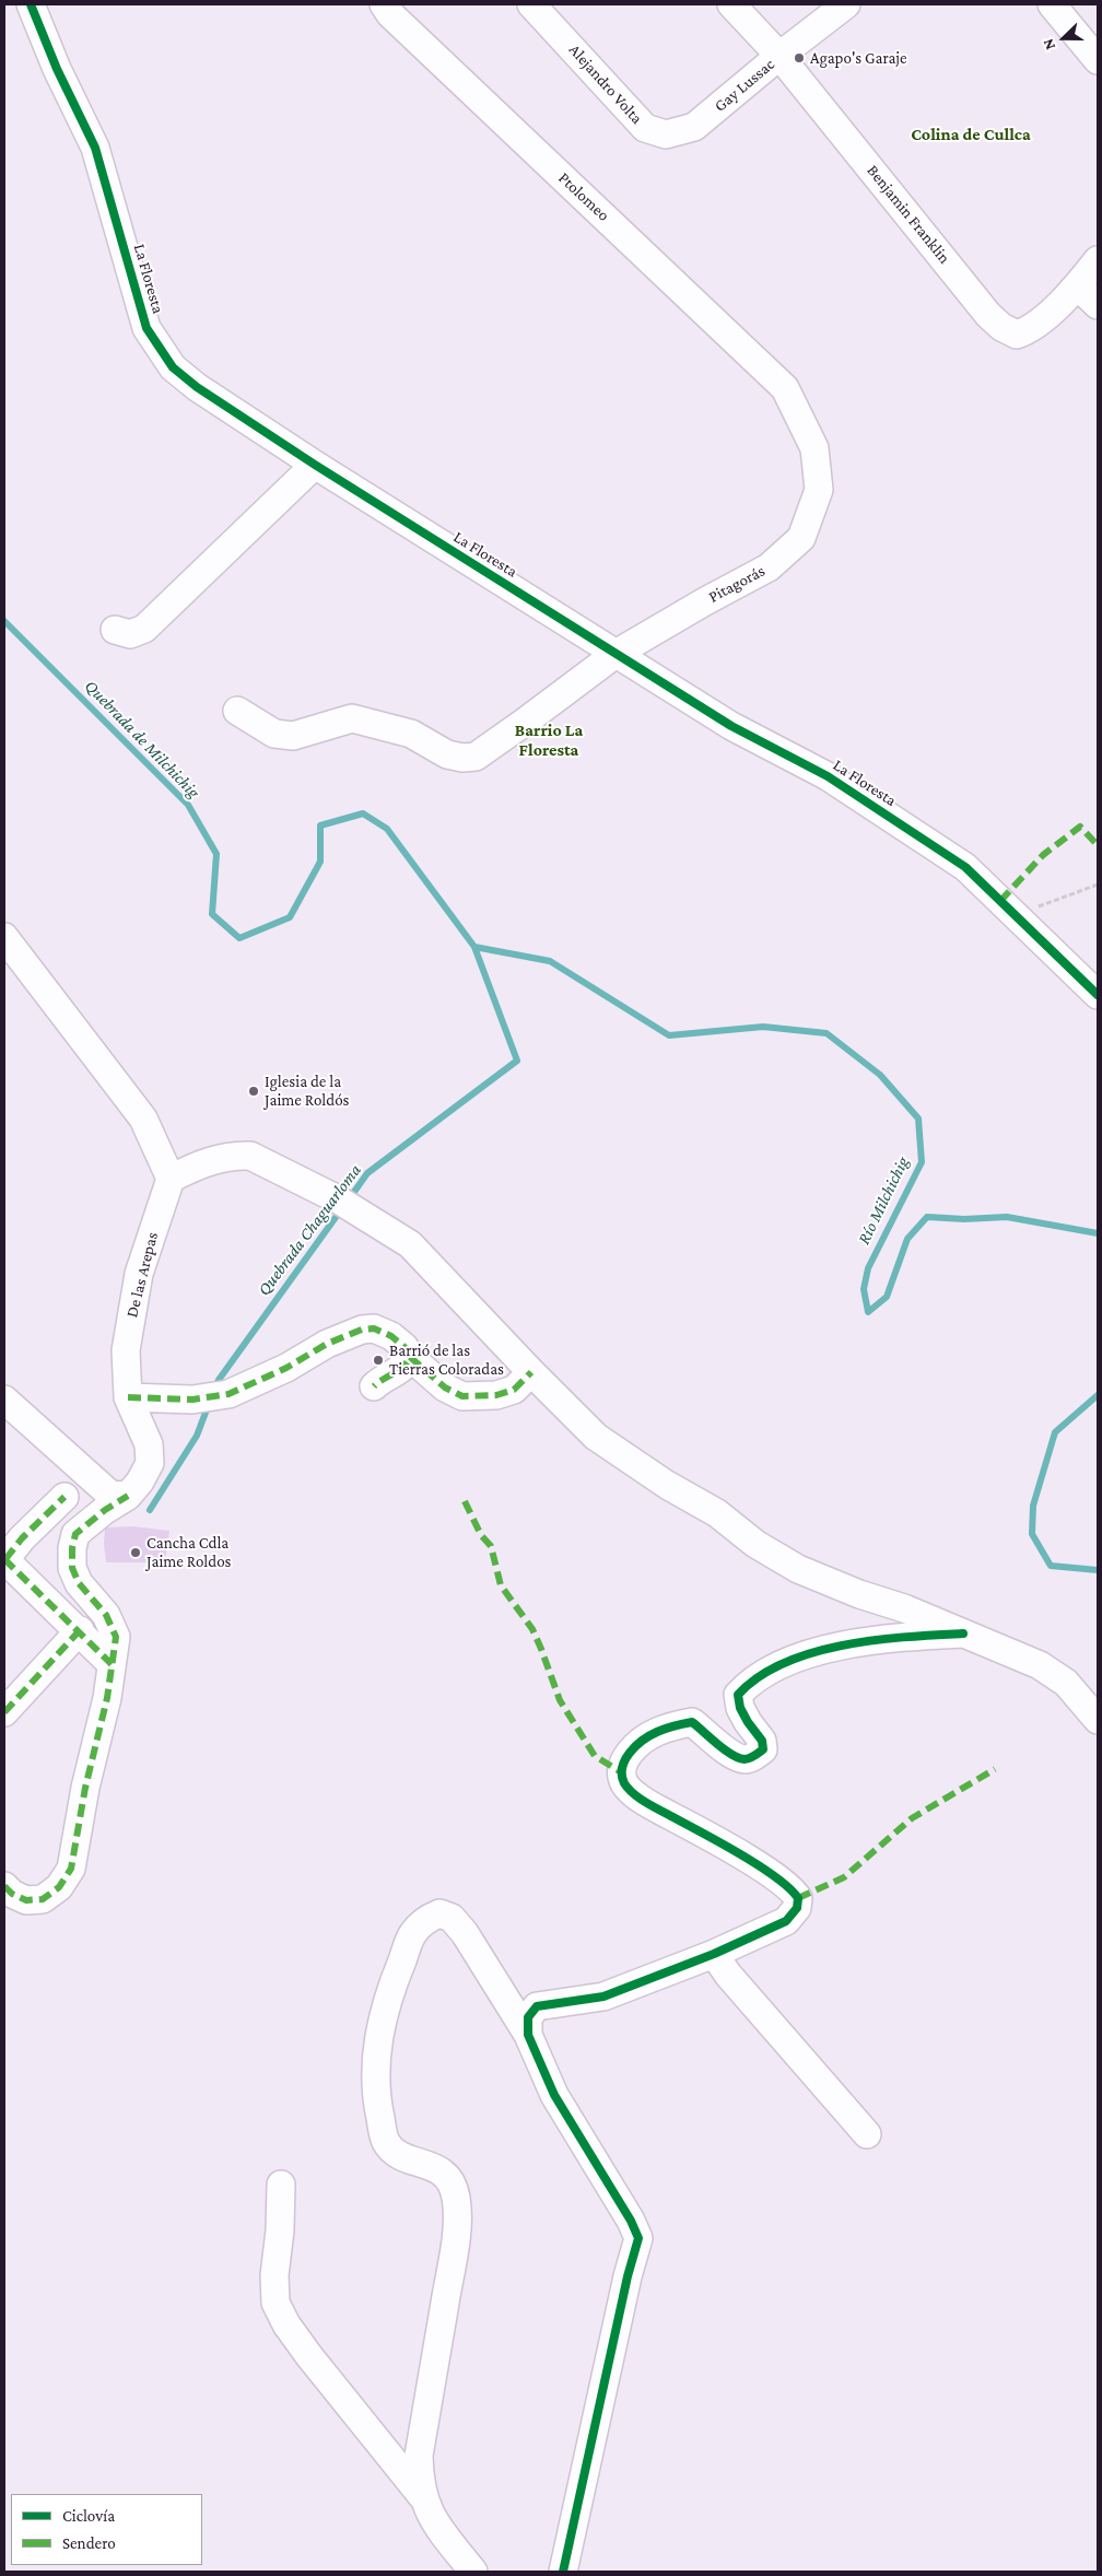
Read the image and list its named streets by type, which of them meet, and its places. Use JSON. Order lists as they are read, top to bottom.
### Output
{
  "streets": {
    "street": [
      "Alejandro Volta",
      "Gay Lussac",
      "Ptolomeo",
      "Benjamin Franklin",
      "La Floresta",
      "Pitagorás",
      "De las Arepas"
    ]
  },
  "crossings": [
    ["Alejandro Volta", "Gay Lussac"],
    ["Gay Lussac", "Benjamin Franklin"],
    ["Ptolomeo", "Pitagorás"],
    ["La Floresta", "Pitagorás"]
  ],
  "districts": ["Colina de Cullca", "Barrio La Floresta"],
  "water": ["Quebrada de Milchichig", "Río Milchichig", "Quebrada Chaguarloma"],
  "places": [
    "Agapo's Garaje",
    "Iglesia de la Jaime Roldós",
    "Barrió de las Tierras Coloradas",
    "Cancha Cdla Jaime Roldos"
  ],
  "legend": ["Ciclovía", "Sendero"],
  "north": "left"
}
